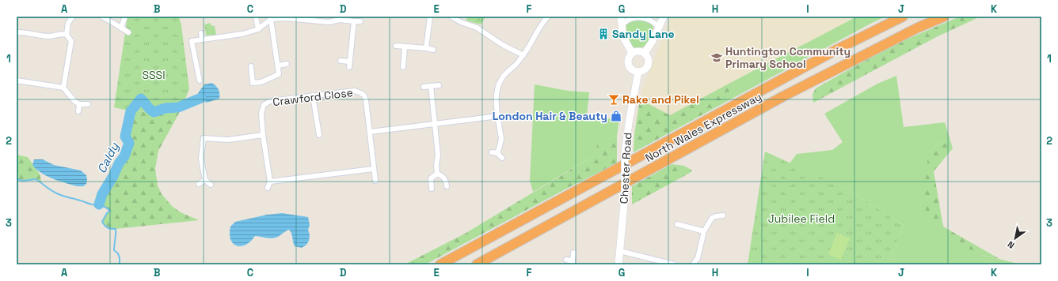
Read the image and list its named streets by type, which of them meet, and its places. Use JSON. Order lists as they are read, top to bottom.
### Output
{
  "streets": {
    "highway": ["North Wales Expressway"],
    "main road": ["Chester Road"],
    "street": ["Crawford Close"]
  },
  "water": ["Caldy"],
  "parks": ["SSSI", "Jubilee Field"],
  "places": {
    "building": ["Sandy Lane"],
    "school or university": ["Huntington Community Primary School"],
    "bar": ["Rake and Pikel"],
    "shop": ["London Hair & Beauty"]
  },
  "north": "bottom left",
  "grid": {
    "columns": [
      "A",
      "B",
      "C",
      "D",
      "E",
      "F",
      "G",
      "H",
      "I",
      "J",
      "K"
    ],
    "rows": ["1", "2", "3"]
  }
}
